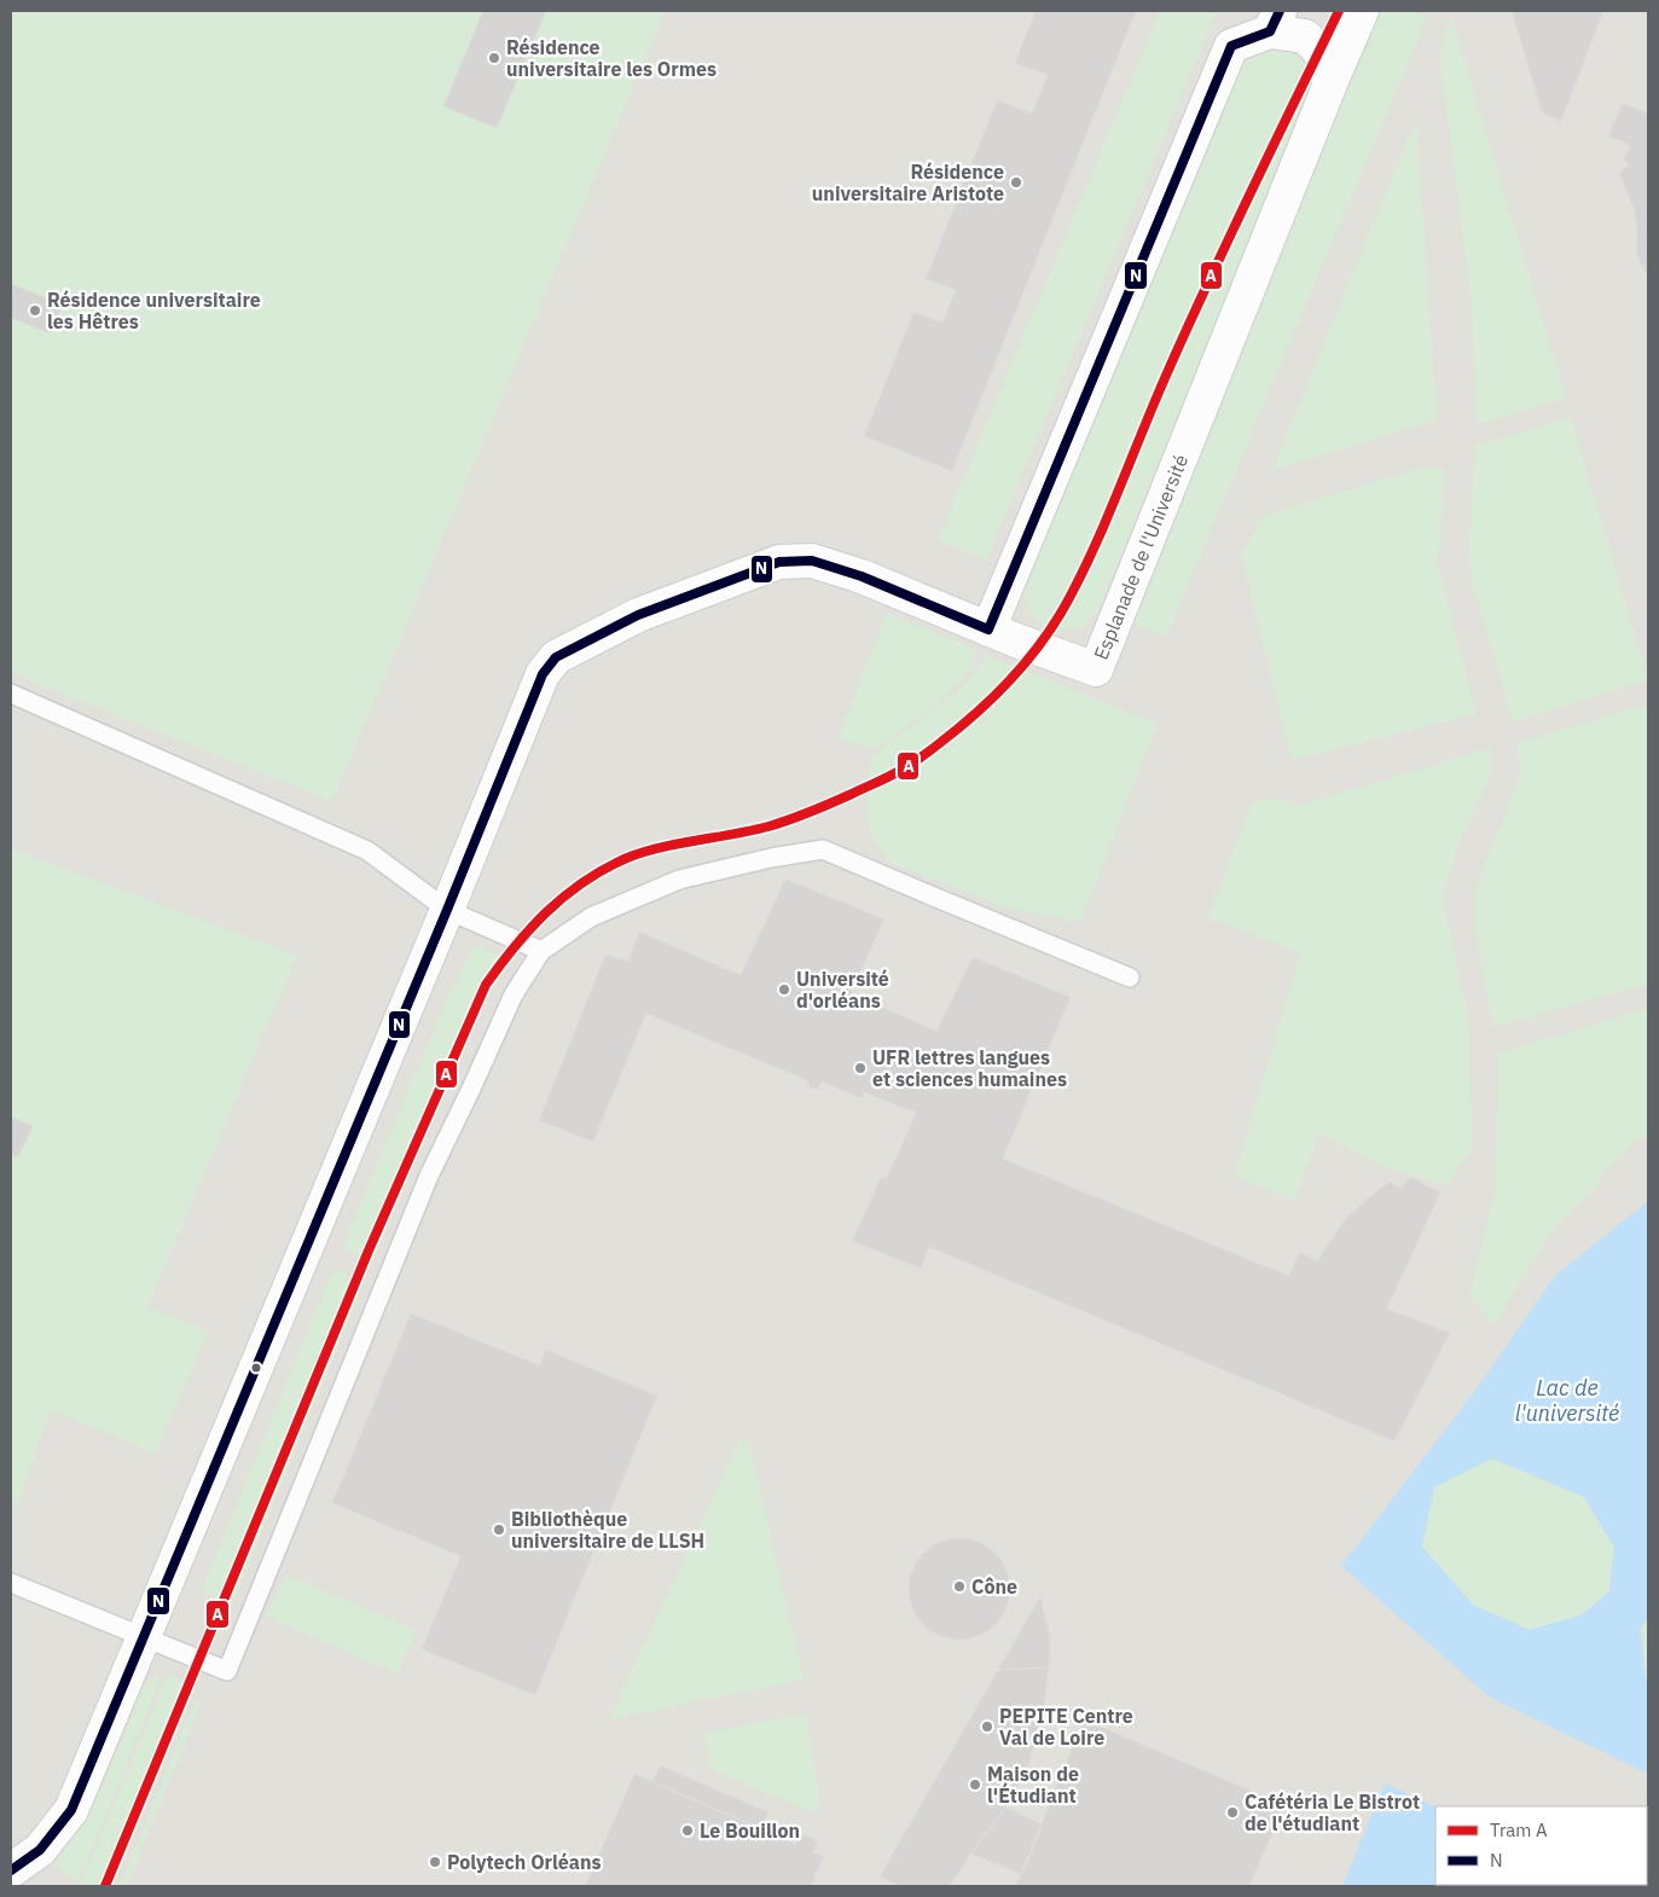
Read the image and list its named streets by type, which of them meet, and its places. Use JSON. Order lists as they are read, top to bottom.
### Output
{
  "streets": {
    "street": ["Esplanade de l'Université"]
  },
  "water": ["Lac de l'université"],
  "places": [
    "Résidence universitaire les Ormes",
    "Résidence universitaire Aristote",
    "Résidence universitaire les Hêtres",
    "Université d'orléans",
    "UFR lettres langues et sciences humaines",
    "Bibliothèque universitaire de LLSH",
    "Cône",
    "PEPITE Centre Val de Loire",
    "Maison de l'Étudiant",
    "Cafétéria Le Bistrot de l'étudiant",
    "Le Bouillon",
    "Polytech Orléans"
  ],
  "lines": ["tram line A", "transit line N"],
  "legend": ["Tram A", "N"]
}
